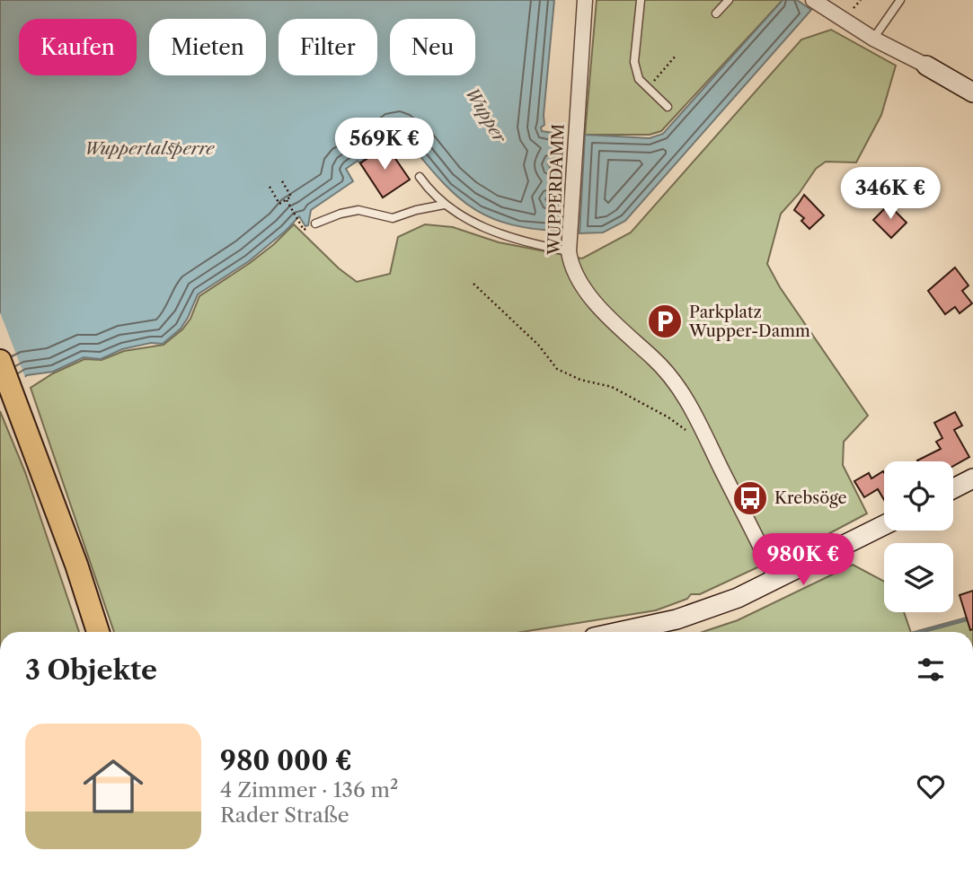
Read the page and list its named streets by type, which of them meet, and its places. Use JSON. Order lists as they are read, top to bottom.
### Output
{
  "streets": {
    "street": ["WUPPERDAMM"]
  },
  "water": ["Wupper", "Wuppertalsperre"],
  "places": {
    "parking": ["Parkplatz Wupper-Damm"],
    "bus stop": ["Krebsöge"]
  },
  "page": {
    "chip": [
      "Kaufen",
      "Mieten",
      "Filter",
      "Neu"
    ],
    "price": ["569K €", "346K €", "980K €"],
    "heading": "3 Objekte",
    "list": [
      {
        "name": "980 000 €",
        "note": "4 Zimmer · 136 m² · Rader Straße"
      }
    ]
  }
}
